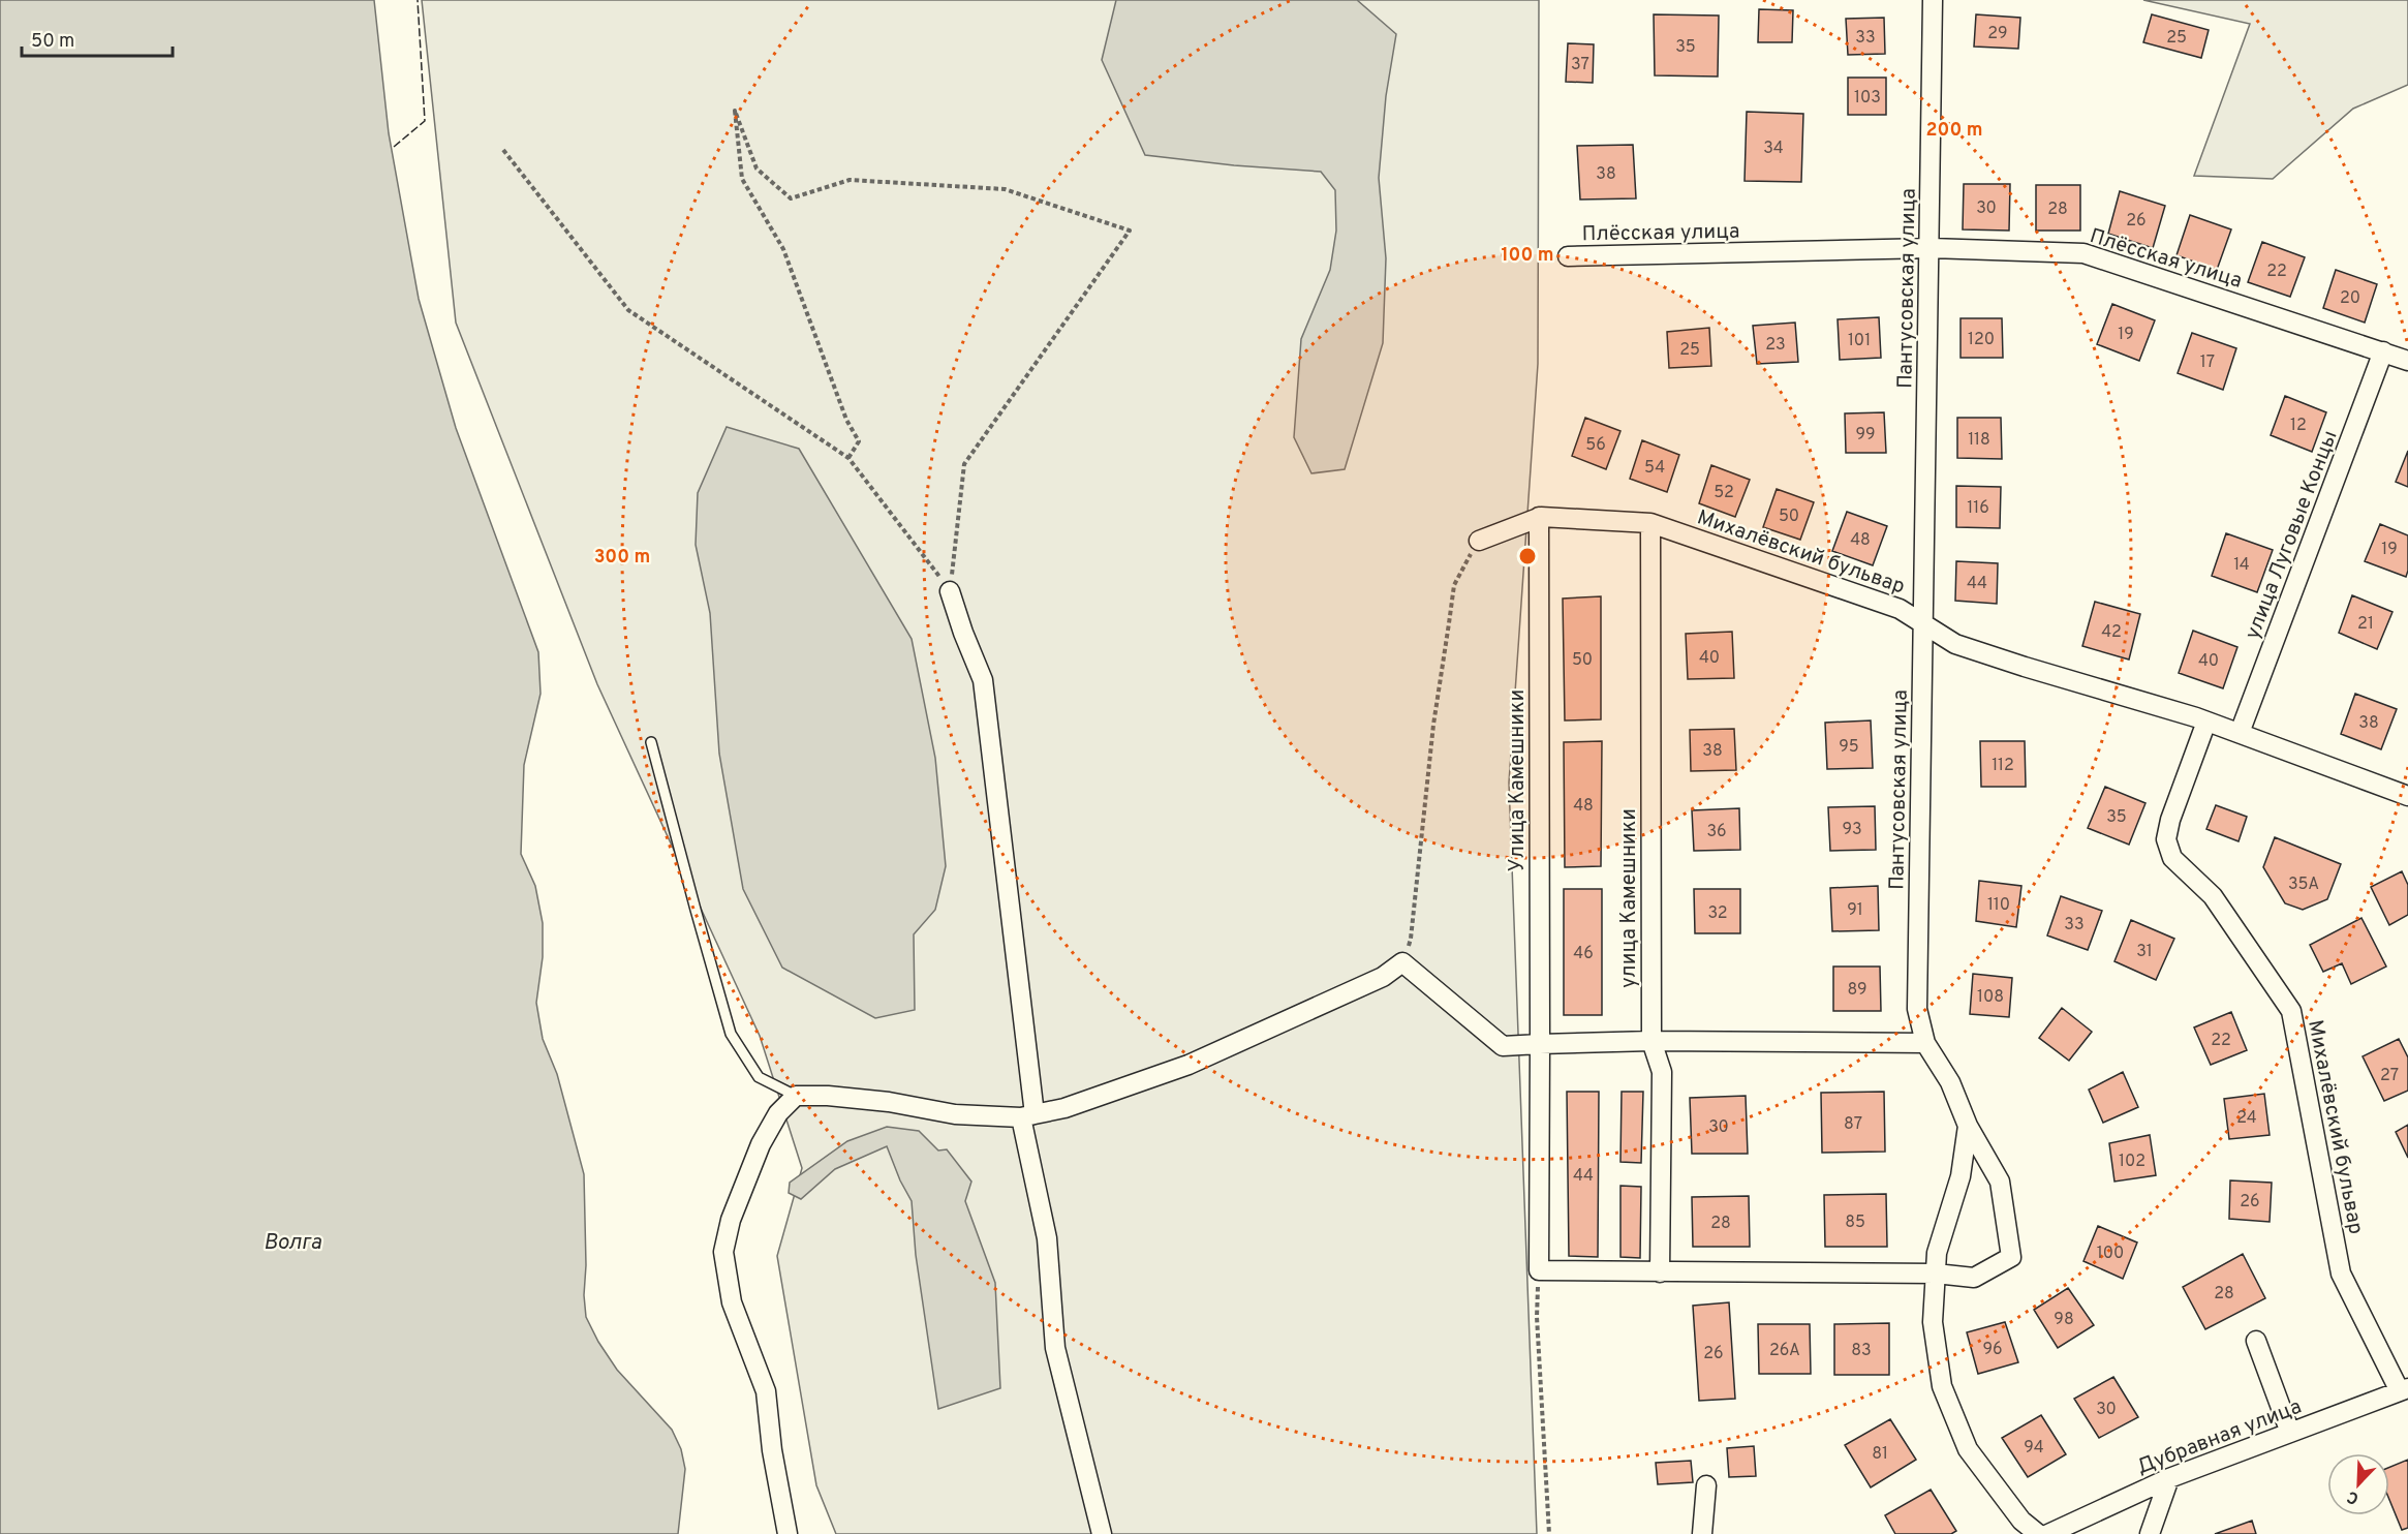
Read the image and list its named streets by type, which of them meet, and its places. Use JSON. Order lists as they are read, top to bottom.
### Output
{
  "streets": {
    "street": [
      "Плёсская улица",
      "Пантусовская улица",
      "улица Луговые Концы",
      "Михалёвский бульвар",
      "Улица Камешники",
      "улица Камешники",
      "Дубравная улица"
    ]
  },
  "crossings": [
    ["Плёсская улица", "Пантусовская улица"],
    ["Плёсская улица", "улица Луговые Концы"],
    ["Пантусовская улица", "Михалёвский бульвар"],
    ["улица Луговые Концы", "Михалёвский бульвар"],
    ["Михалёвский бульвар", "Улица Камешники"],
    ["Михалёвский бульвар", "улица Камешники"],
    ["Михалёвский бульвар", "Дубравная улица"]
  ],
  "water": ["Волга"],
  "house_numbers": [
    "29",
    "33",
    "25",
    "35",
    "37",
    "103",
    "34",
    "38",
    "30",
    "28",
    "26",
    "22",
    "20",
    "19",
    "120",
    "101",
    "23",
    "25",
    "17",
    "12",
    "99",
    "118",
    "56",
    "54",
    "52",
    "116",
    "50",
    "48",
    "19",
    "14",
    "44",
    "21",
    "42",
    "40",
    "50",
    "40",
    "38",
    "95",
    "38",
    "112",
    "48",
    "35",
    "93",
    "36",
    "35А",
    "110",
    "91",
    "32",
    "33",
    "31",
    "46",
    "89",
    "108",
    "22",
    "27",
    "24",
    "87",
    "30",
    "102",
    "44",
    "26",
    "85",
    "28",
    "100",
    "28",
    "98",
    "96",
    "26А",
    "83",
    "26",
    "30",
    "94",
    "81"
  ],
  "scale_bar": "50 m",
  "north": "bottom left",
  "rings": ["200 m", "100 m", "300 m"]
}
